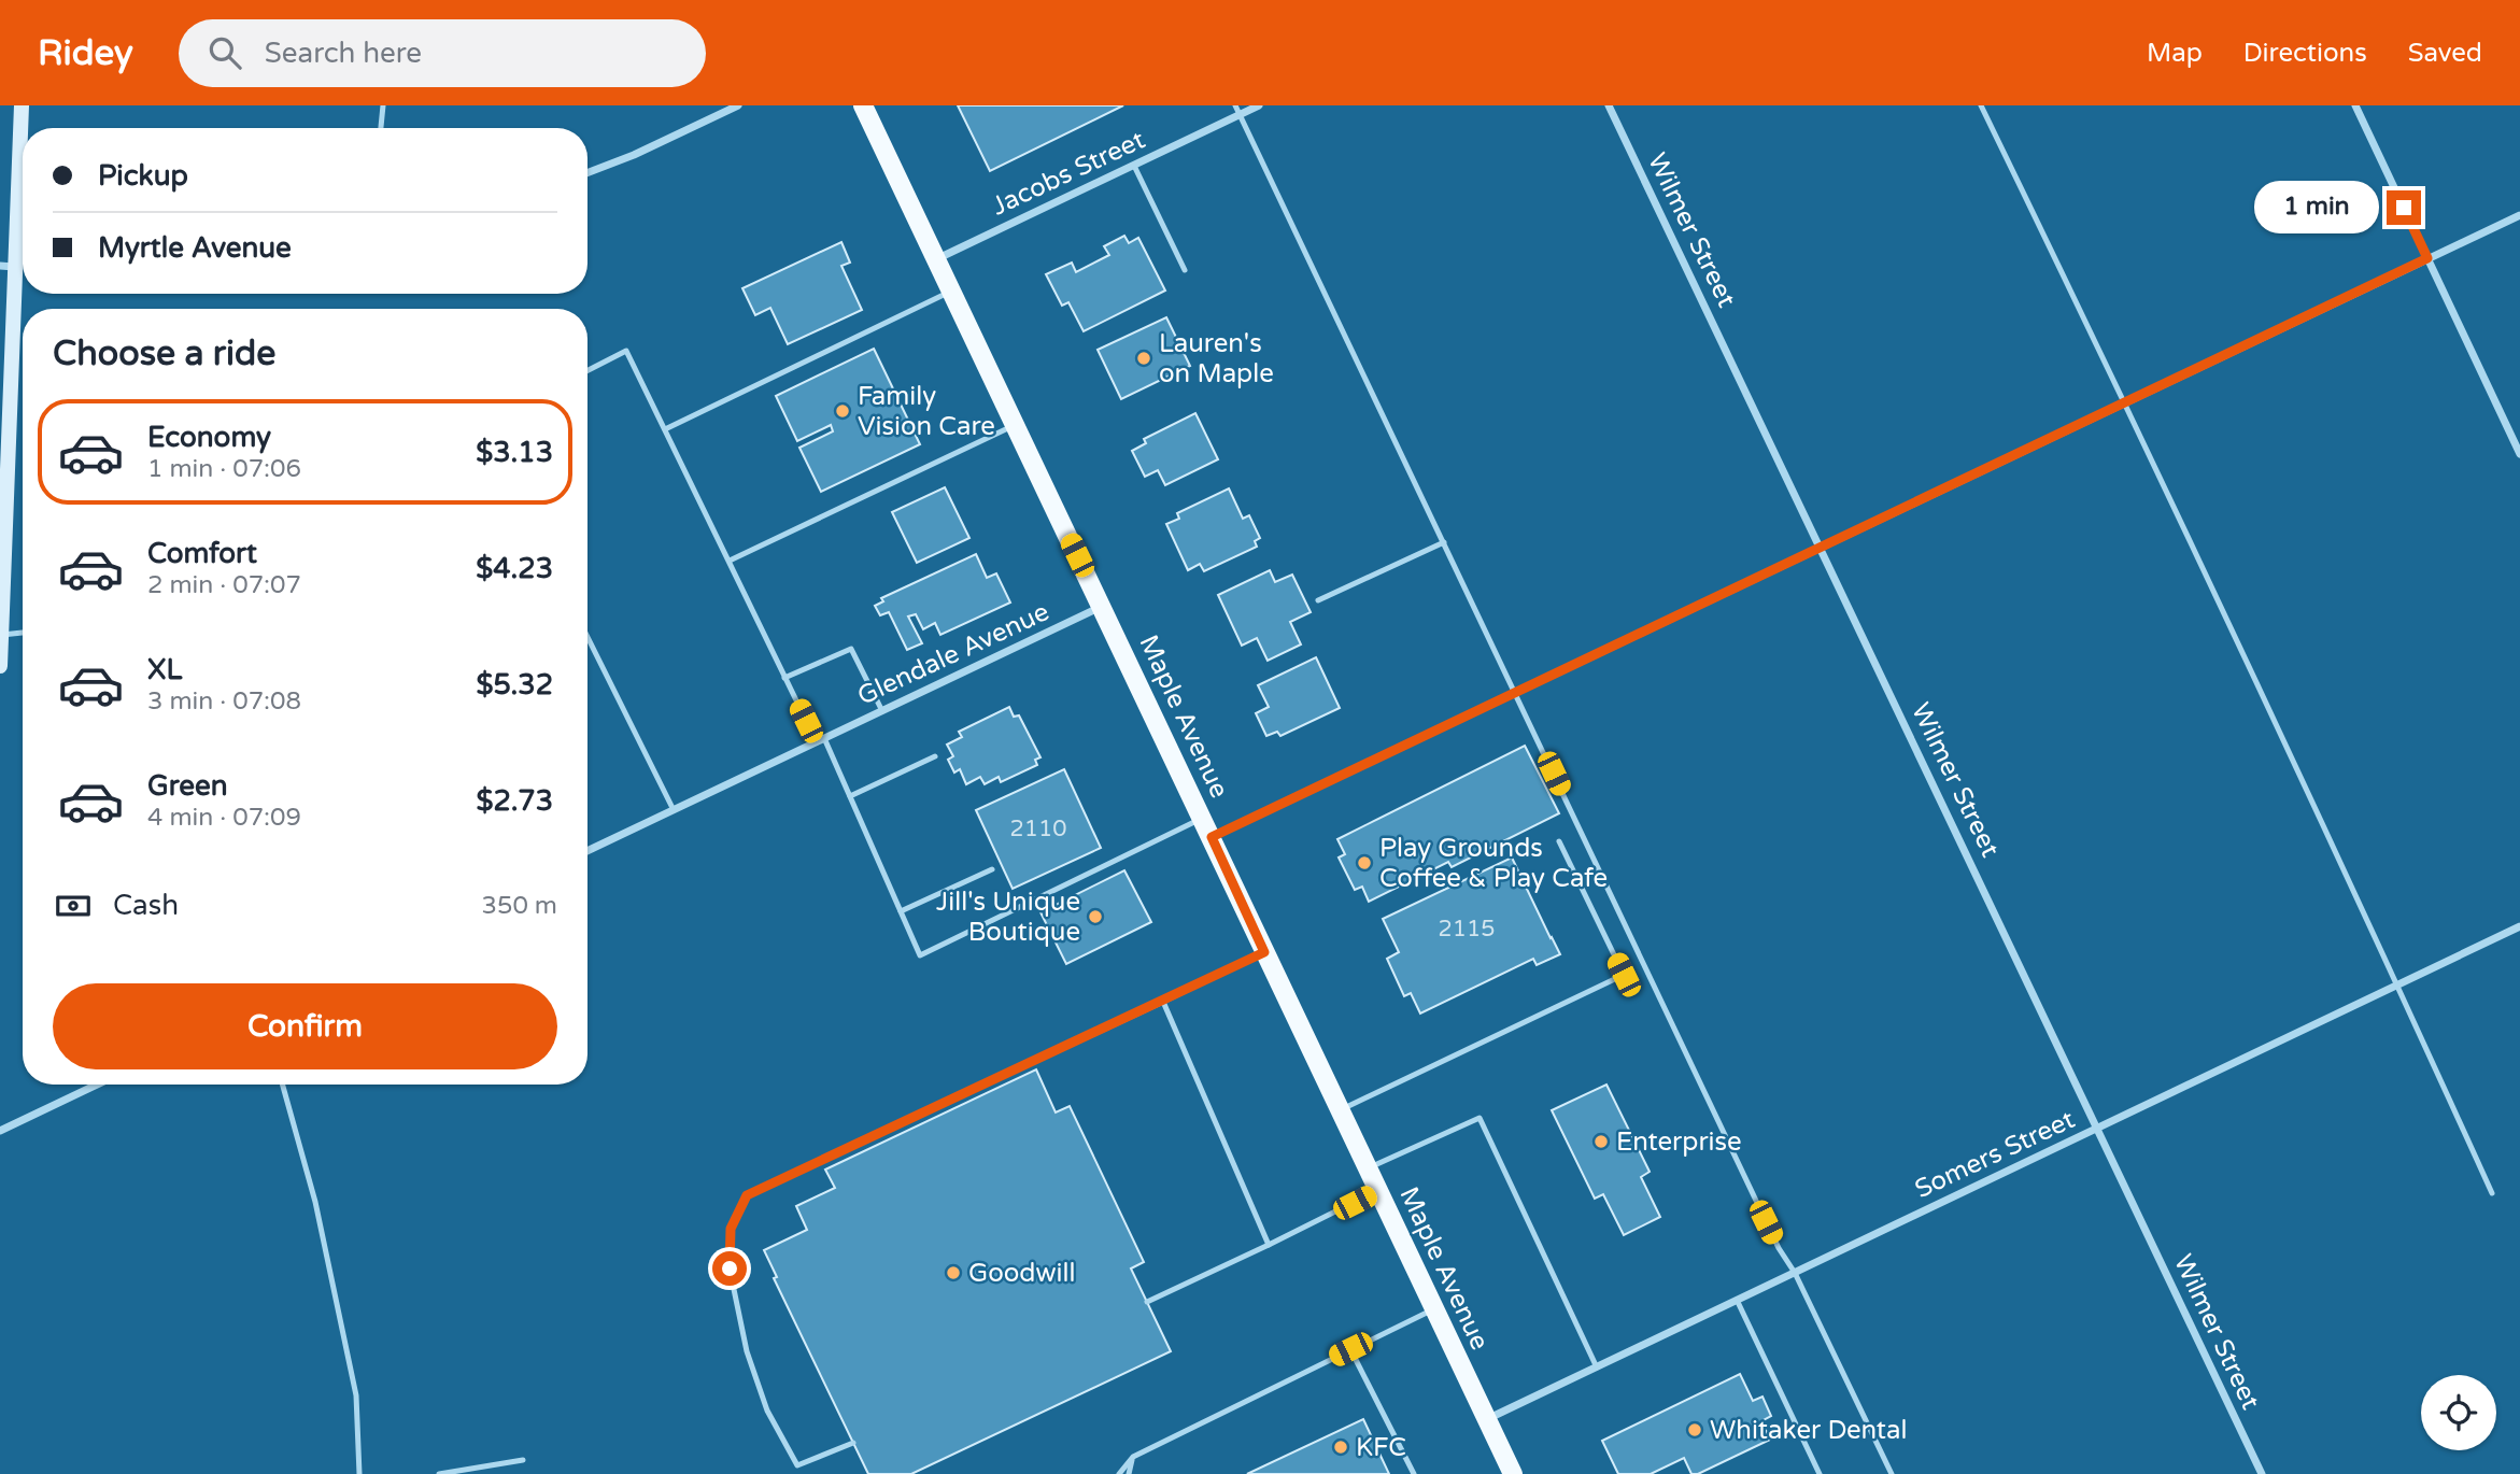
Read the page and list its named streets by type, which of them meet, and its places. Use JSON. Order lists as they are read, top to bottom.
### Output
{
  "streets": {
    "main road": ["Maple Avenue"],
    "street": [
      "Jacobs Street",
      "Wilmer Street",
      "Glendale Avenue",
      "Somers Street"
    ]
  },
  "crossings": [
    ["Jacobs Street", "Maple Avenue"],
    ["Wilmer Street", "Somers Street"],
    ["Glendale Avenue", "Maple Avenue"],
    ["Maple Avenue", "Somers Street"]
  ],
  "places": [
    "Lauren's on Maple",
    "Family Vision Care",
    "Play Grounds Coffee & Play Cafe",
    "Jill's Unique Boutique",
    "Enterprise",
    "Goodwill",
    "Whitaker Dental",
    "KFC"
  ],
  "house_numbers": ["2110", "2115"],
  "page": {
    "header": "Ridey",
    "search": "Search here",
    "nav": ["Map", "Directions", "Saved"],
    "banner": ["Pickup", "Myrtle Avenue"],
    "bubble": "1 min",
    "heading": "Choose a ride",
    "list": [
      {
        "name": "Economy",
        "note": "1 min · 07:06",
        "value": "$3.13"
      },
      {
        "name": "Comfort",
        "note": "2 min · 07:07",
        "value": "$4.23"
      },
      {
        "name": "XL",
        "note": "3 min · 07:08",
        "value": "$5.32"
      },
      {
        "name": "Green",
        "note": "4 min · 07:09",
        "value": "$2.73"
      }
    ],
    "pay": ["Cash", "350 m"],
    "buttons": "Confirm"
  }
}
